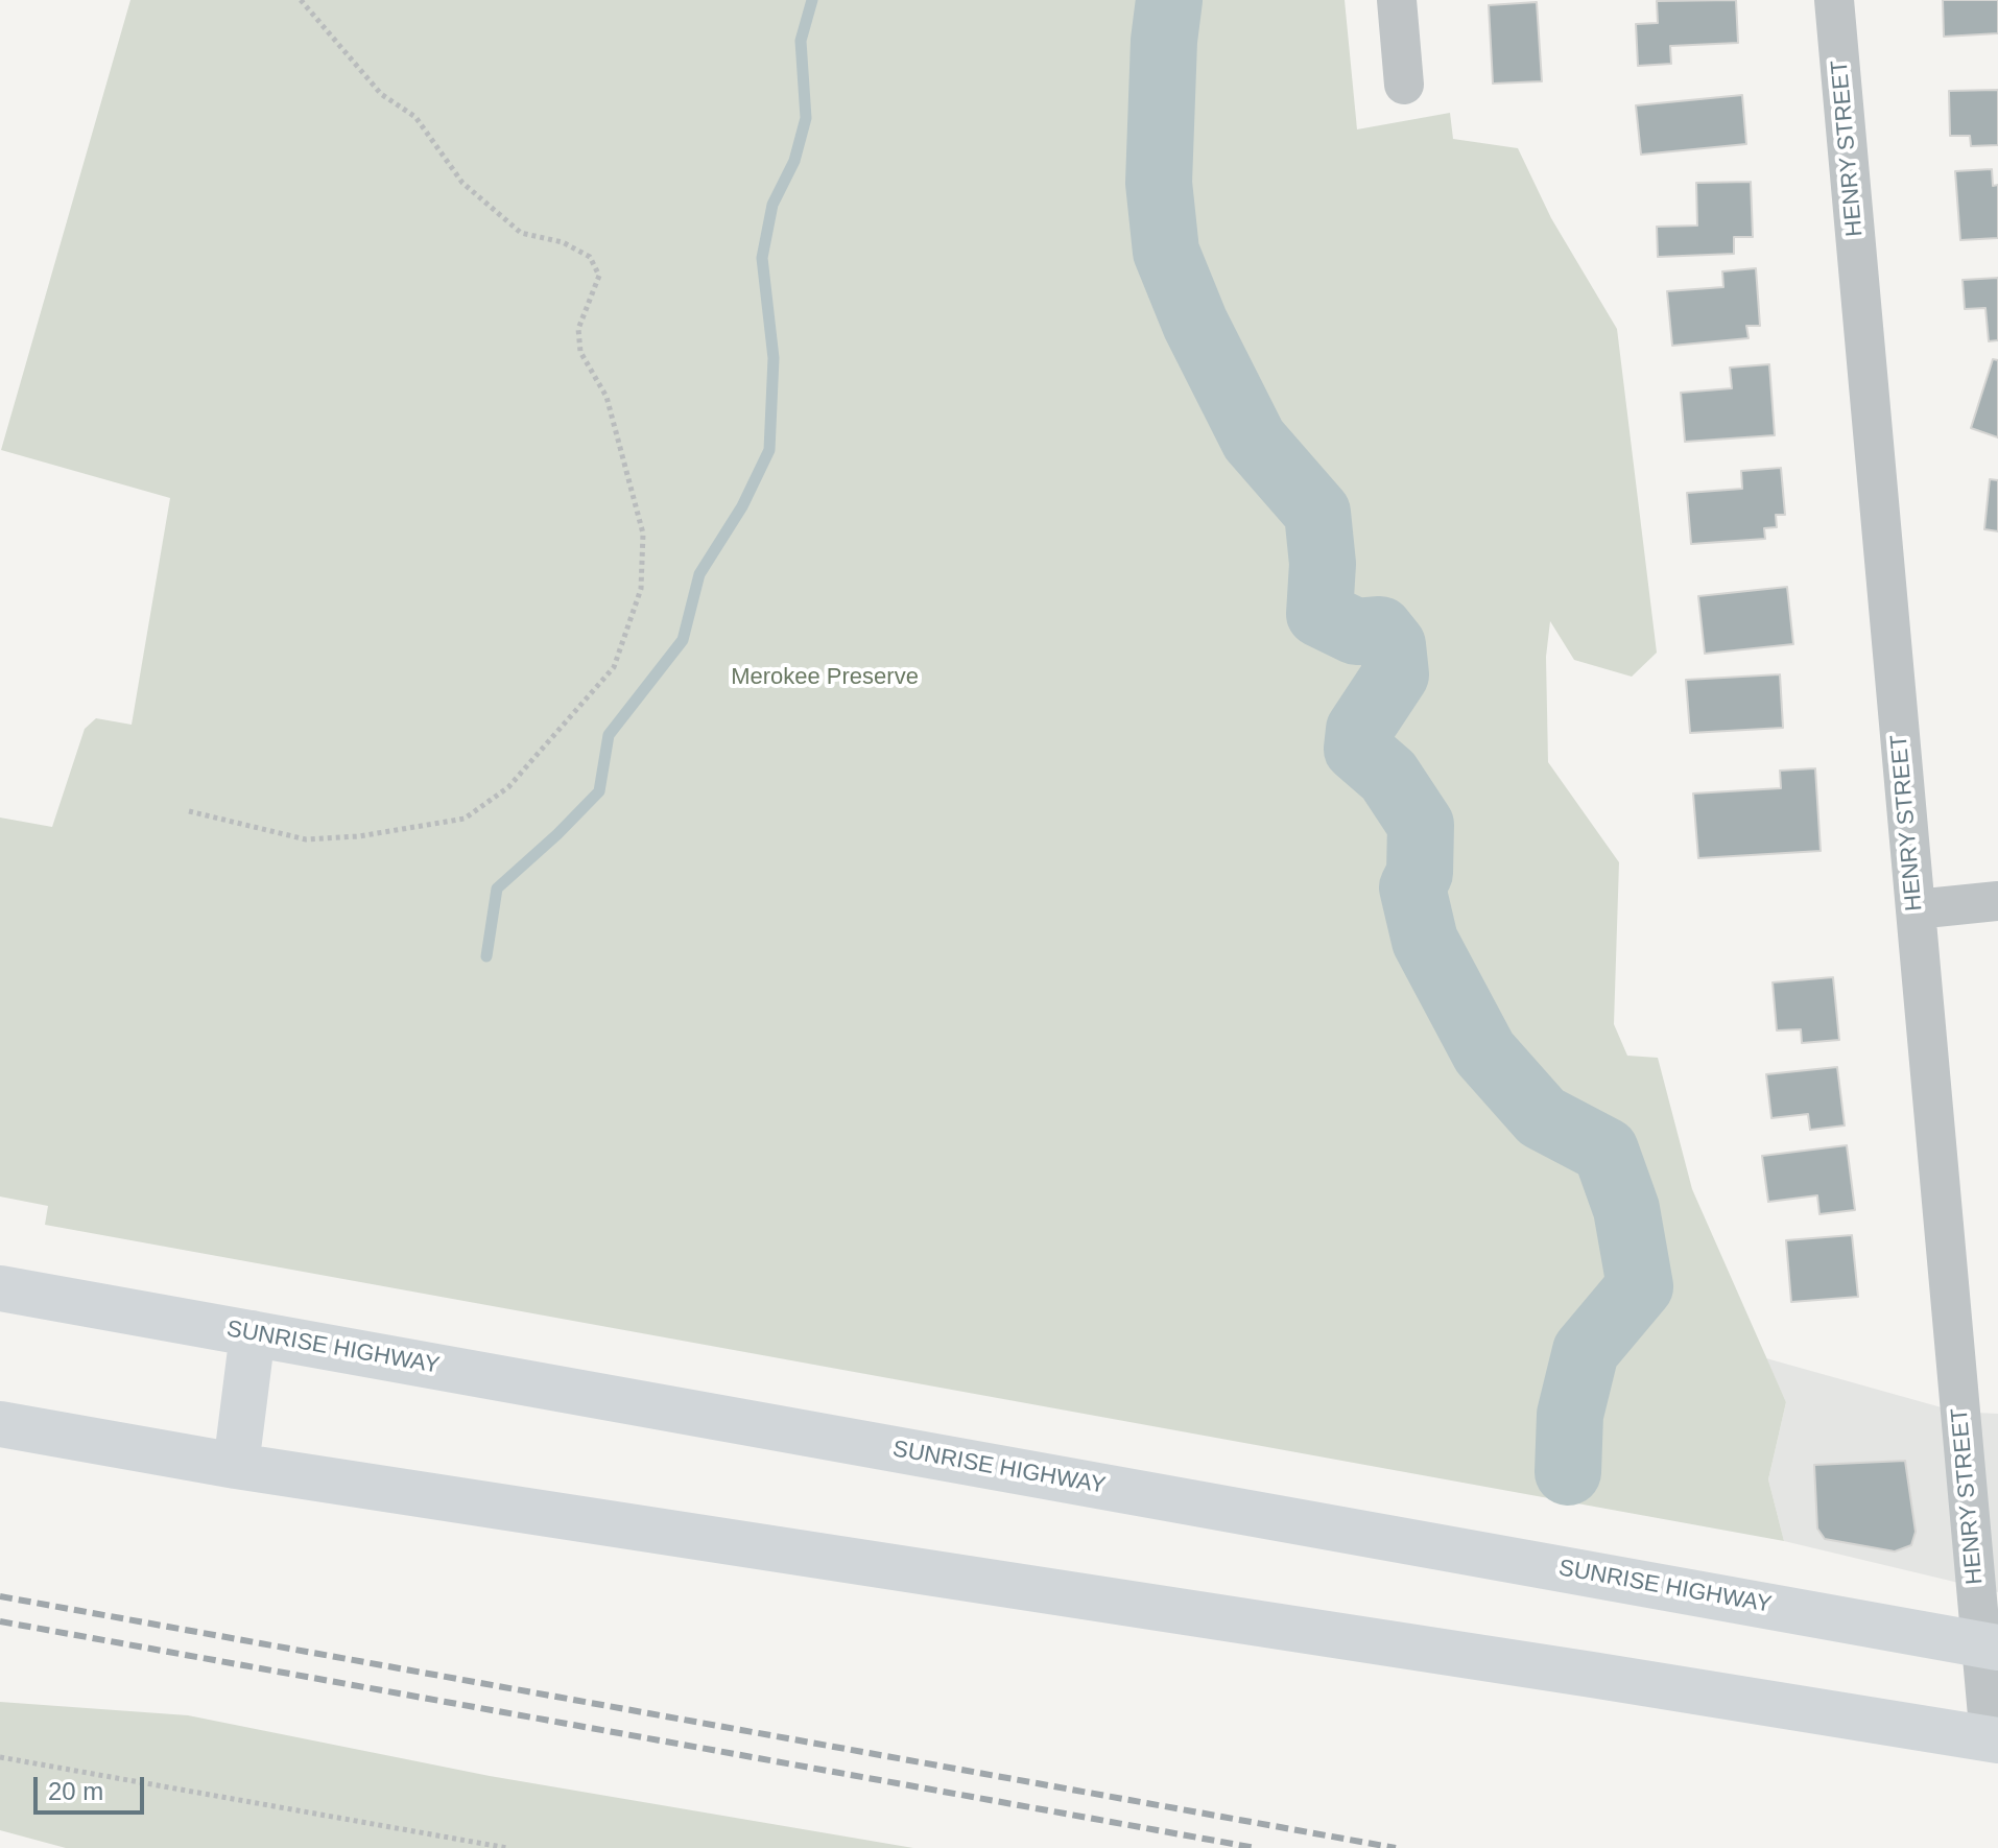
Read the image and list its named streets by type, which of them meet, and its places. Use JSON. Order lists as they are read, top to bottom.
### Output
{
  "streets": {
    "highway": ["SUNRISE HIGHWAY"],
    "street": ["HENRY STREET"]
  },
  "crossings": [
    ["HENRY STREET", "SUNRISE HIGHWAY"]
  ],
  "parks": ["Merokee Preserve"],
  "scale_bar": "20 m"
}
